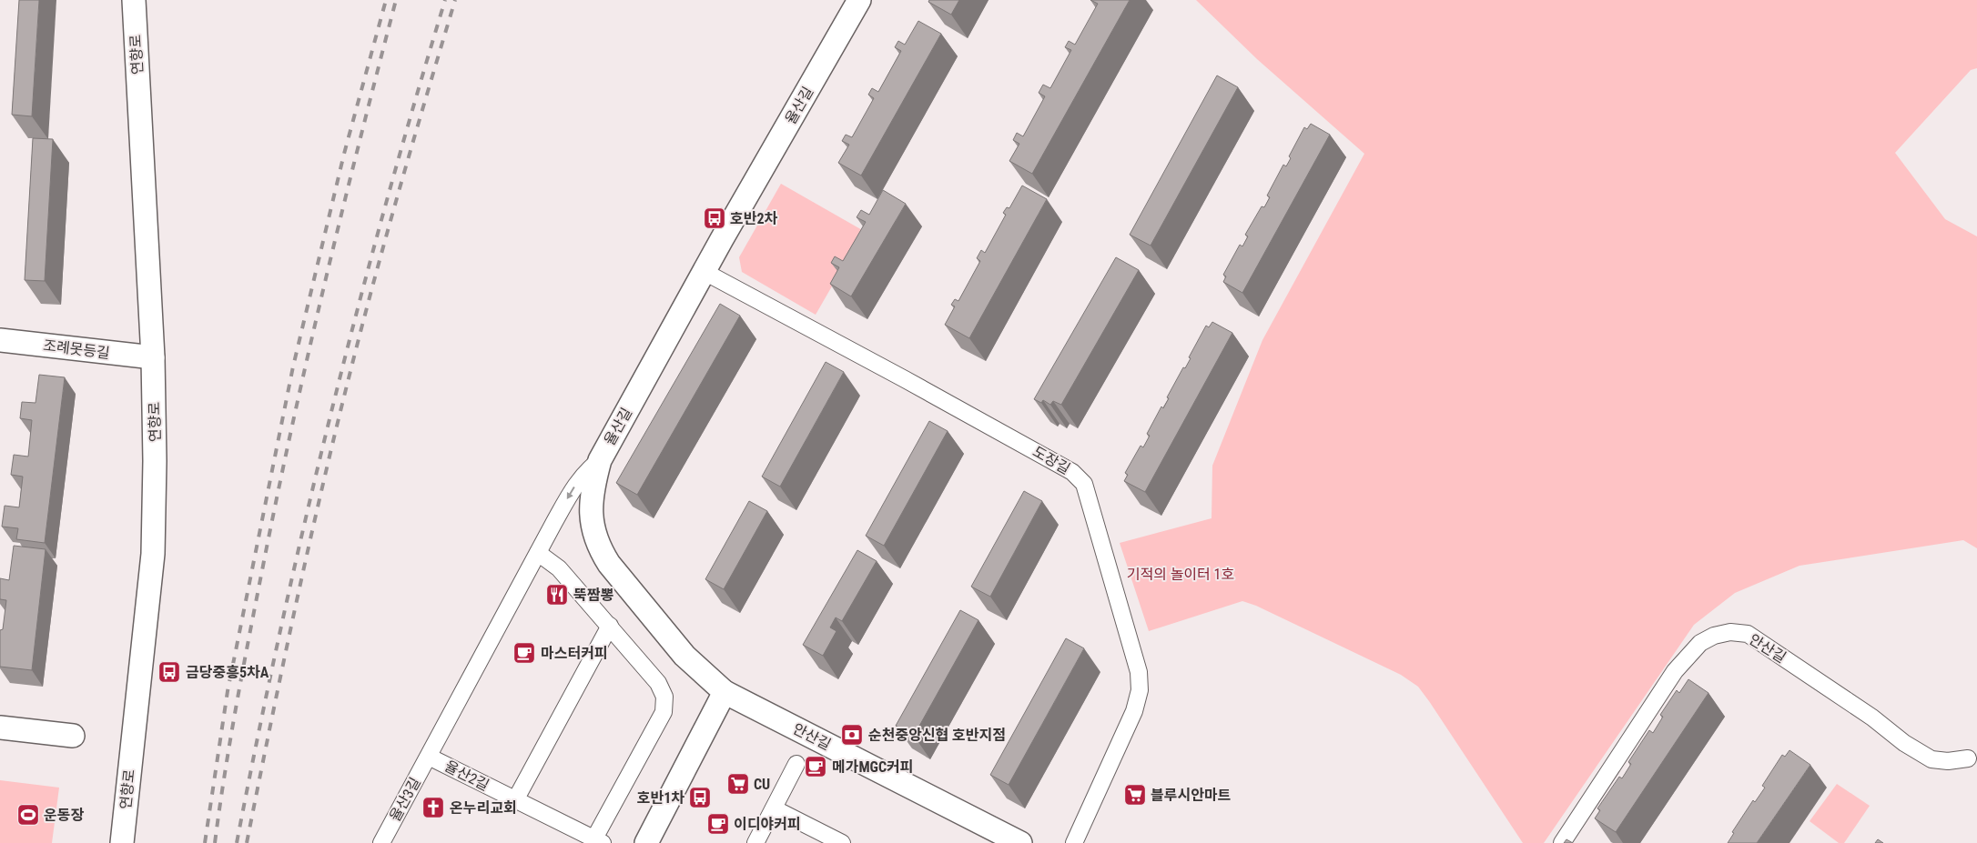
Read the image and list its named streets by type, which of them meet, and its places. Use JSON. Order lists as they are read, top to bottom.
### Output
{
  "streets": {
    "street": [
      "연향로",
      "율산길",
      "조례못등길",
      "도장길",
      "안산길",
      "율산2길",
      "율산3길"
    ]
  },
  "crossings": [
    ["연향로", "조례못등길"],
    ["율산길", "도장길"],
    ["율산길", "안산길"],
    ["율산길", "율산3길"],
    ["율산2길", "율산3길"]
  ],
  "parks": ["기적의 놀이터 1호"],
  "places": {
    "bus stop": ["호반2차", "금당중흥5차A", "호반1차"],
    "restaurant": ["뚝짬뽕"],
    "cafe": ["마스터커피", "메가MGC커피", "이디야커피"],
    "bank": ["순천중앙신협 호반지점"],
    "supermarket": ["CU", "블루시안마트"],
    "church": ["온누리교회"],
    "sports": ["운동장"]
  }
}
